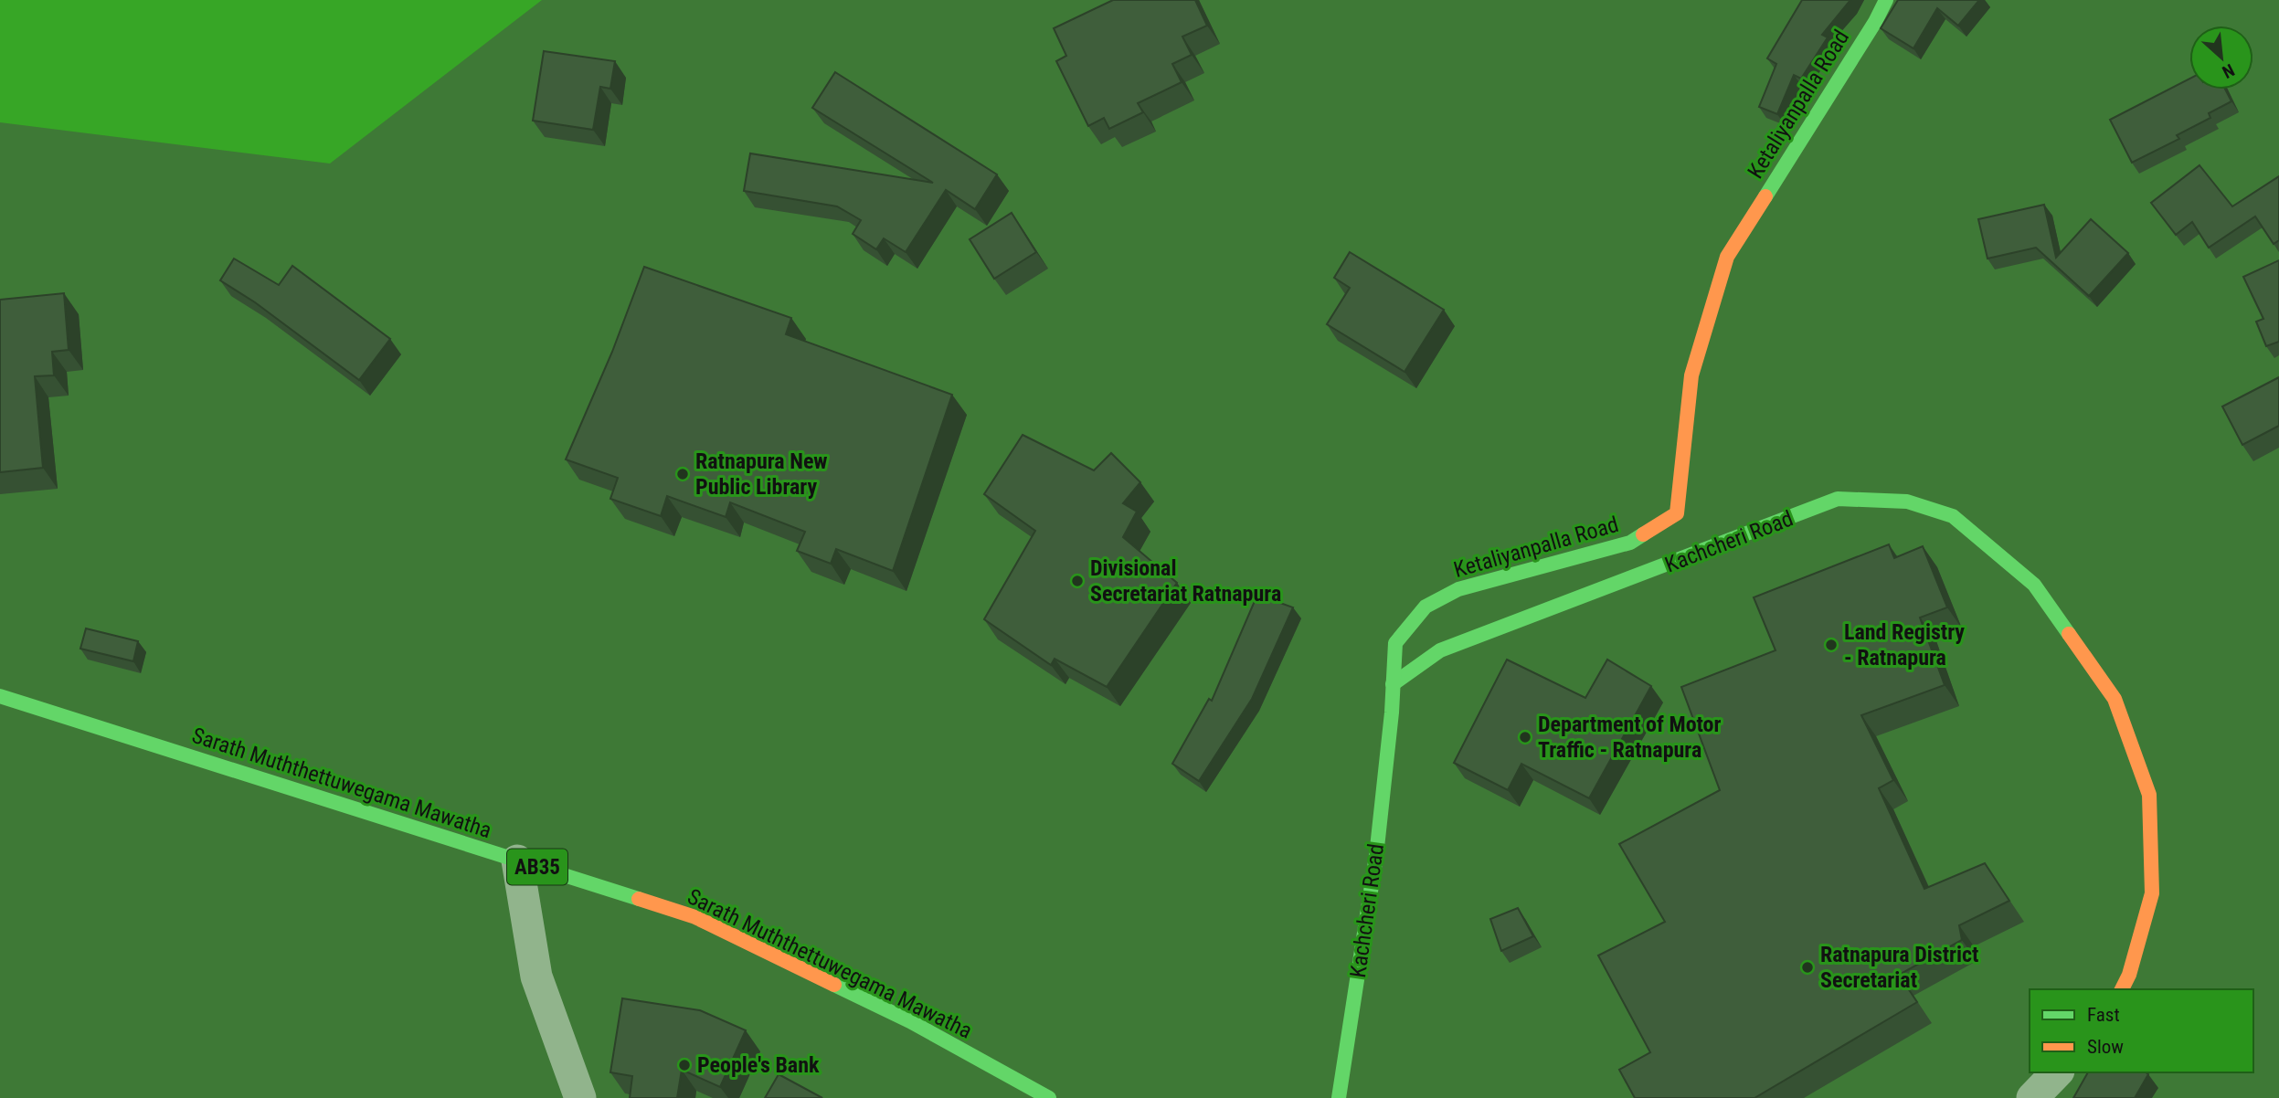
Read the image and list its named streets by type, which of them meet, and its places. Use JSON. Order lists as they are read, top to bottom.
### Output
{
  "streets": {
    "street": [
      "Ketaliyanpalla Road",
      "Kachcheri Road",
      "Sarath Muththettuwegama Mawatha",
      "AB35"
    ]
  },
  "crossings": [
    ["Ketaliyanpalla Road", "Kachcheri Road"]
  ],
  "places": [
    "Ratnapura New Public Library",
    "Divisional Secretariat Ratnapura",
    "Land Registry - Ratnapura",
    "Department of Motor Traffic - Ratnapura",
    "Ratnapura District Secretariat",
    "People's Bank"
  ],
  "legend": ["Fast", "Slow"],
  "north": "bottom right"
}
